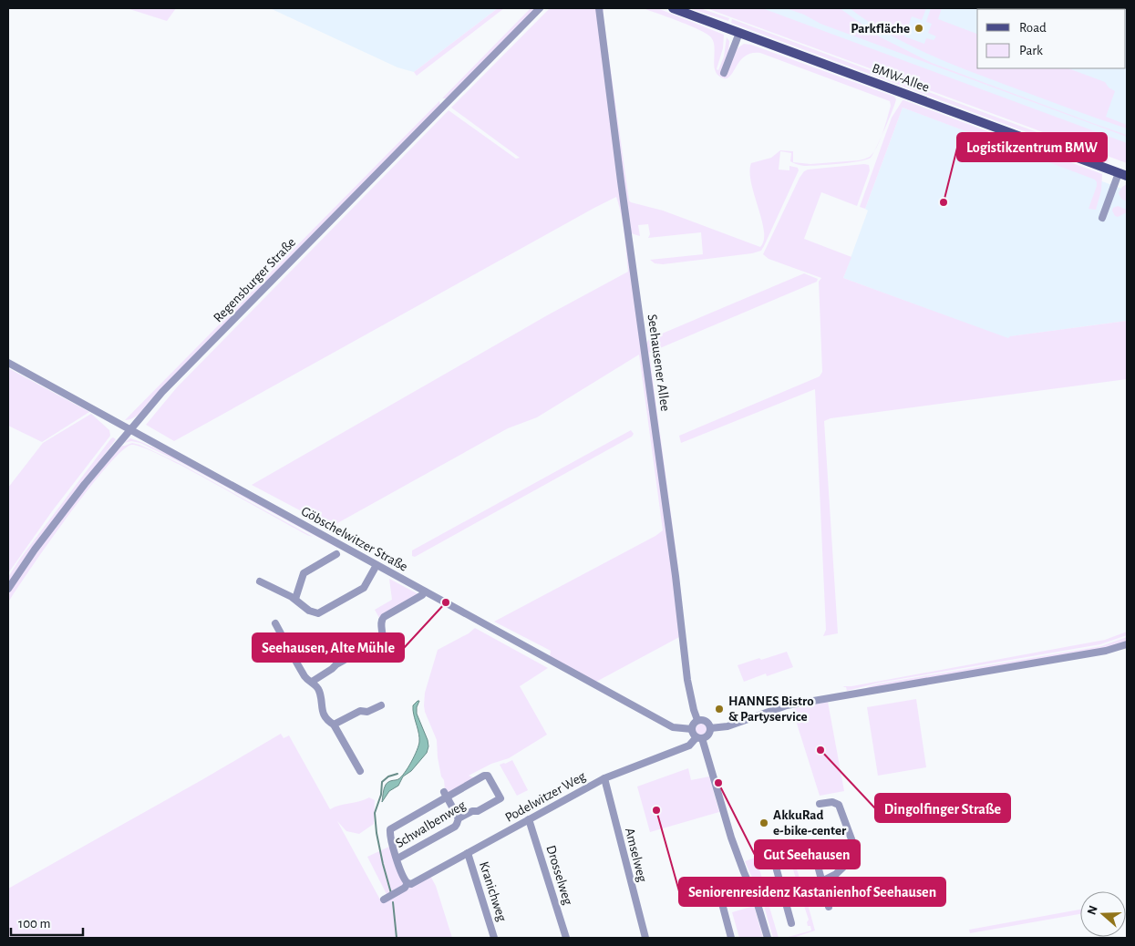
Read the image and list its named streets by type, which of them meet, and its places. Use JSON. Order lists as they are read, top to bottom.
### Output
{
  "streets": {
    "main road": ["BMW-Allee"],
    "street": [
      "Regensburger Straße",
      "Seehausener Allee",
      "Göbschelwitzer Straße",
      "Podelwitzer Weg",
      "Schwalbenweg",
      "Amselweg",
      "Drosselweg",
      "Kranichweg"
    ]
  },
  "crossings": [
    ["Regensburger Straße", "Göbschelwitzer Straße"],
    ["Seehausener Allee", "Göbschelwitzer Straße"],
    ["Seehausener Allee", "Podelwitzer Weg"],
    ["Göbschelwitzer Straße", "Podelwitzer Weg"],
    ["Podelwitzer Weg", "Amselweg"],
    ["Podelwitzer Weg", "Drosselweg"],
    ["Podelwitzer Weg", "Kranichweg"]
  ],
  "places": [
    "Parkfläche",
    "Logistikzentrum BMW",
    "Seehausen, Alte Mühle",
    "HANNES Bistro & Partyservice",
    "Dingolfinger Straße",
    "Gut Seehausen",
    "Seniorenresidenz Kastanienhof Seehausen",
    "AkkuRad e-bike-center"
  ],
  "legend": ["Road", "Park"],
  "scale_bar": "100 m",
  "north": "left"
}
